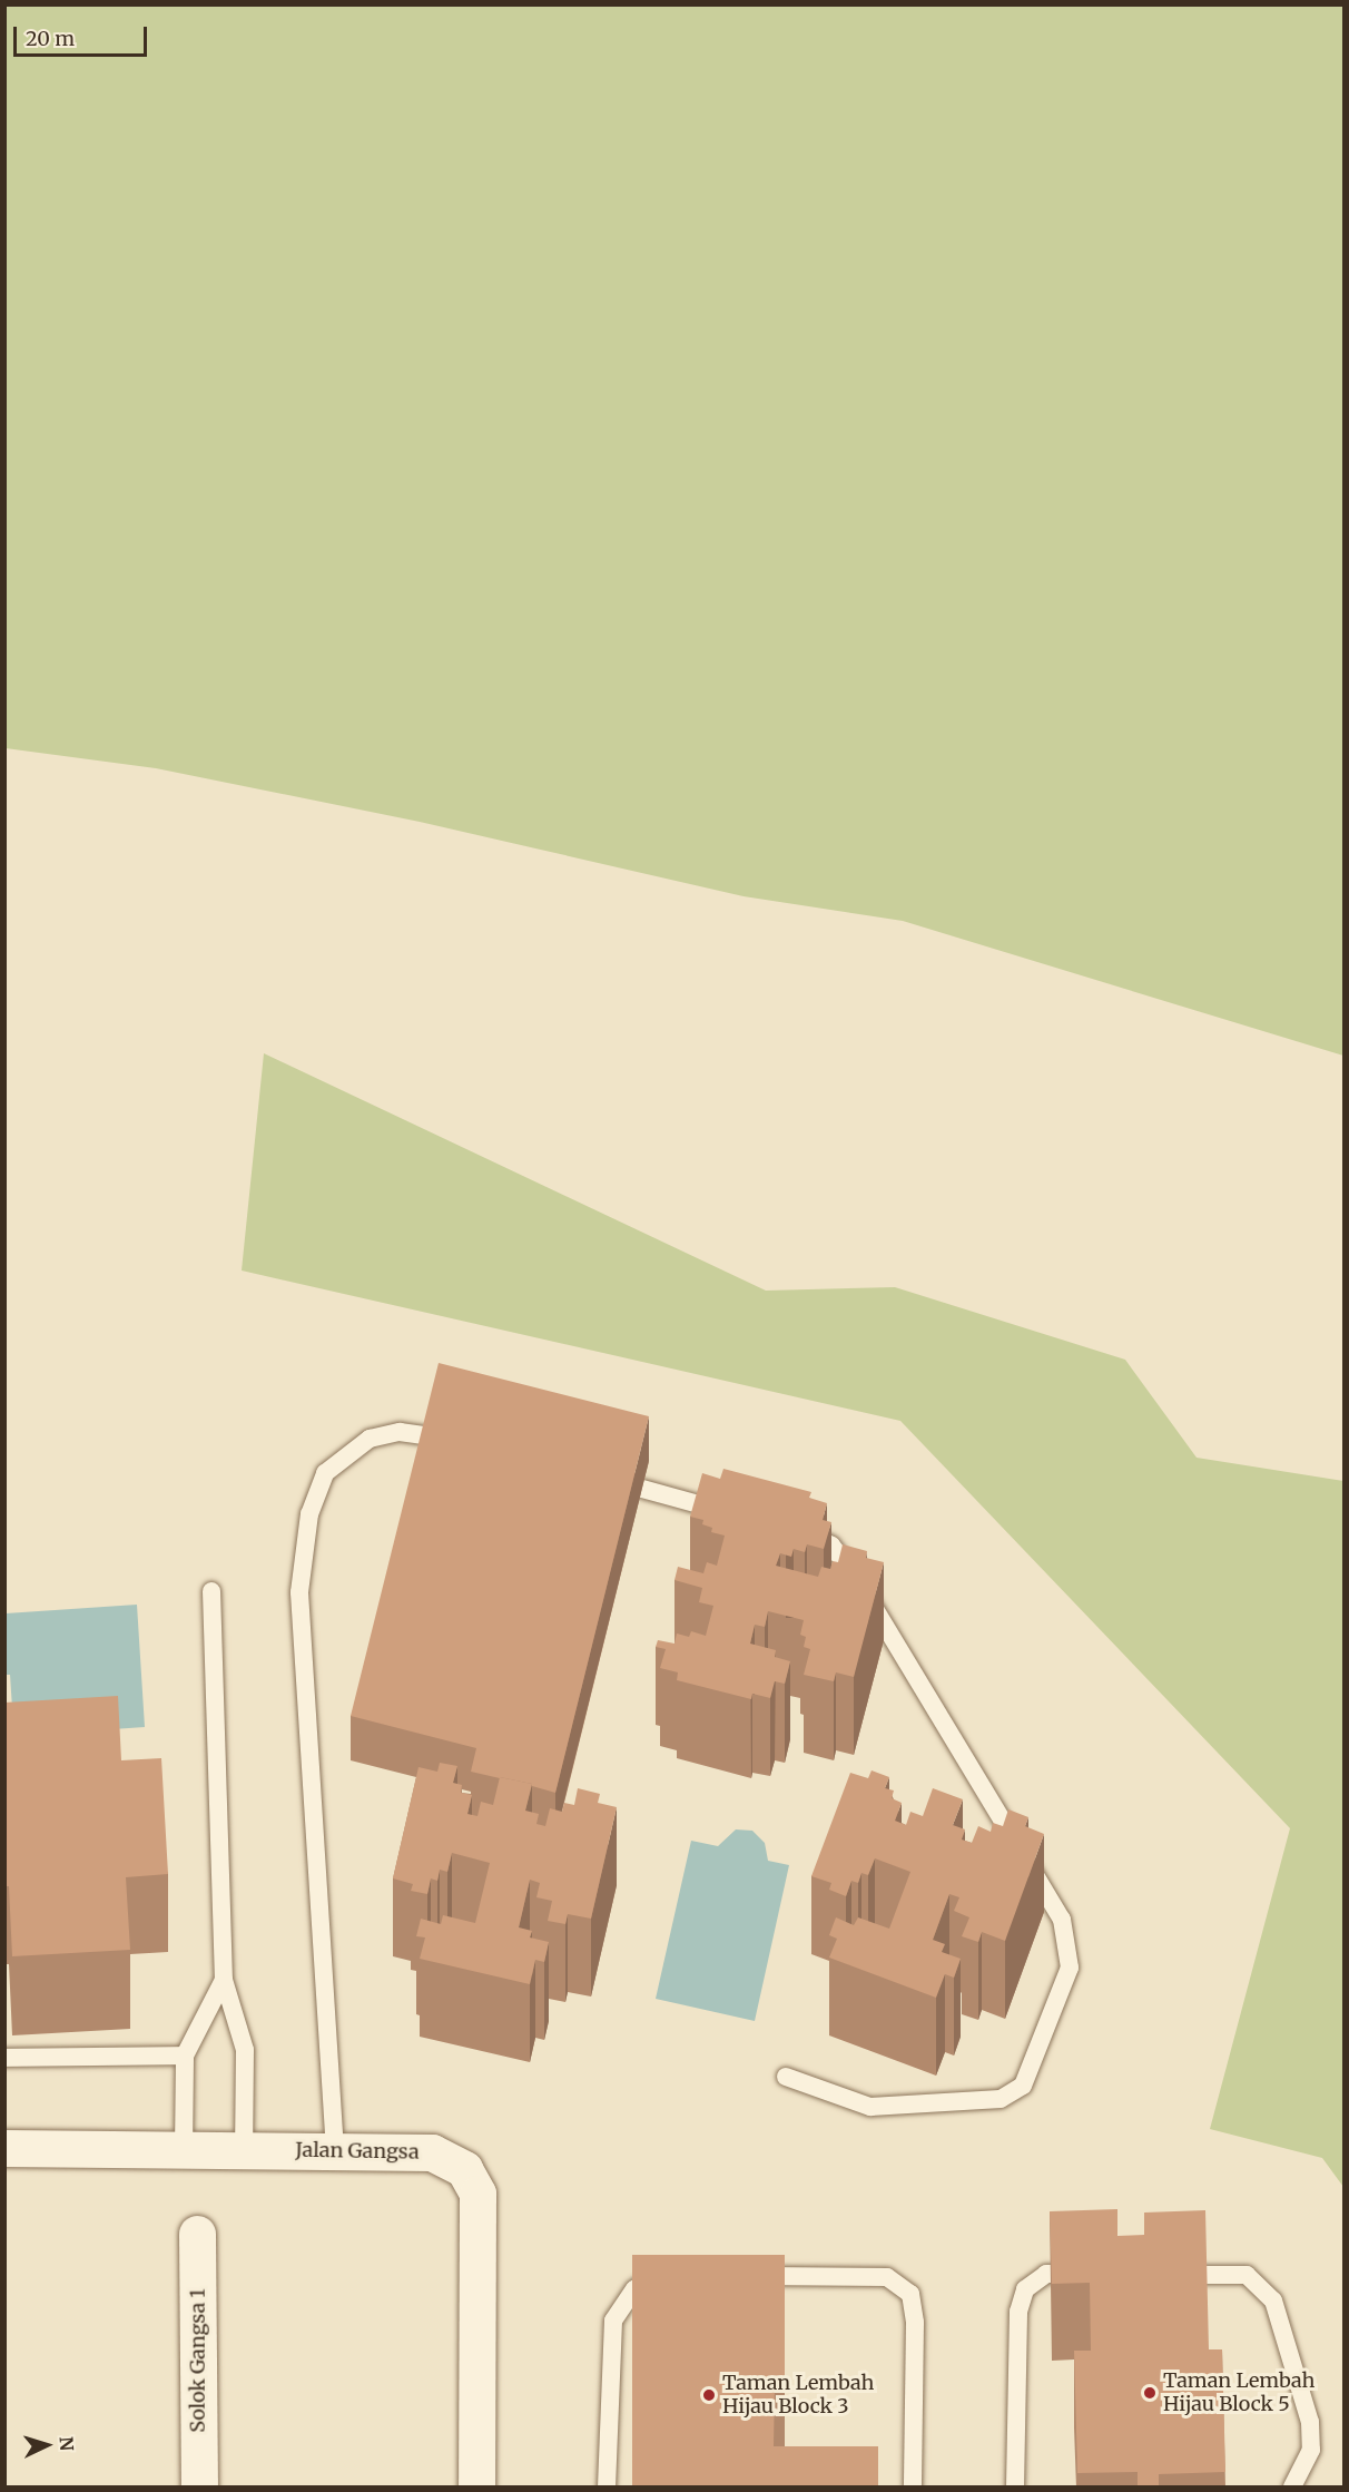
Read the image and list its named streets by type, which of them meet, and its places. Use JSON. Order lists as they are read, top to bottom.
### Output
{
  "streets": {
    "street": ["Jalan Gangsa", "Solok Gangsa 1"]
  },
  "places": ["Taman Lembah Hijau Block 5", "Taman Lembah Hijau Block 3"],
  "scale_bar": "20 m",
  "north": "right"
}
